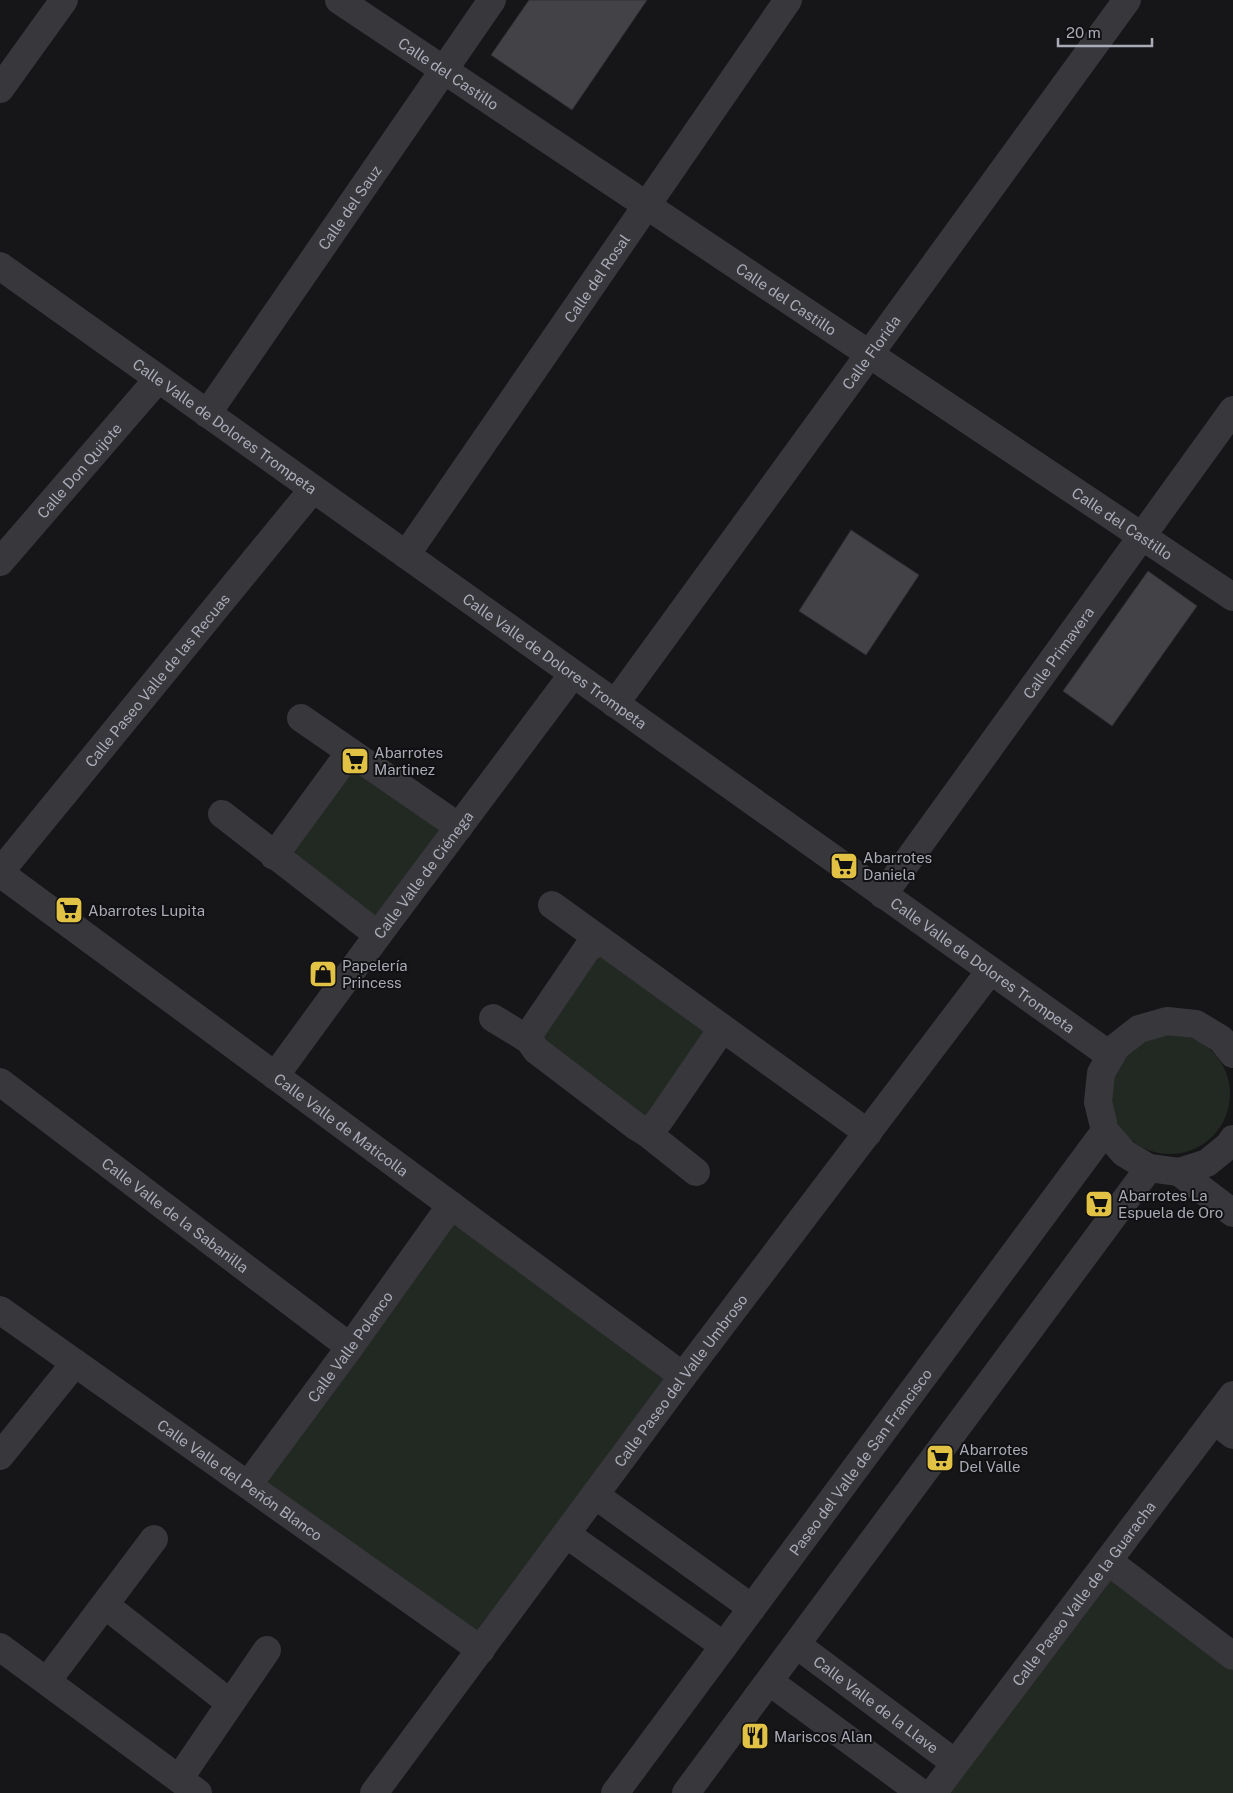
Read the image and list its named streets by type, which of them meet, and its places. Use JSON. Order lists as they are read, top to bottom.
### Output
{
  "streets": {
    "street": [
      "Calle del Castillo",
      "Calle del Sauz",
      "Calle del Rosal",
      "Calle Florida",
      "Calle Valle de Dolores Trompeta",
      "Calle Don Quijote",
      "Calle Primavera",
      "Calle Paseo Valle de las Recuas",
      "Calle Valle de Ciénega",
      "Calle Valle de Maticolla",
      "Calle Valle de la Sabanilla",
      "Calle Valle Polanco",
      "Calle Paseo del Valle Umbroso",
      "Paseo del Valle de San Francisco",
      "Calle Valle del Peñón Blanco",
      "Calle Paseo Valle de la Guaracha",
      "Calle Valle de la Llave"
    ]
  },
  "crossings": [
    ["Calle del Castillo", "Calle del Sauz"],
    ["Calle del Castillo", "Calle del Rosal"],
    ["Calle del Castillo", "Calle Florida"],
    ["Calle del Castillo", "Calle Primavera"],
    ["Calle del Sauz", "Calle Valle de Dolores Trompeta"],
    ["Calle del Rosal", "Calle Valle de Dolores Trompeta"],
    ["Calle Florida", "Calle Valle de Dolores Trompeta"],
    ["Calle Valle de Dolores Trompeta", "Calle Don Quijote"],
    ["Calle Valle de Dolores Trompeta", "Calle Primavera"],
    ["Calle Valle de Dolores Trompeta", "Calle Paseo Valle de las Recuas"],
    ["Calle Valle de Dolores Trompeta", "Calle Valle de Ciénega"],
    ["Calle Valle de Dolores Trompeta", "Calle Paseo del Valle Umbroso"],
    ["Calle Paseo Valle de las Recuas", "Calle Valle de Maticolla"],
    ["Calle Valle de Ciénega", "Calle Valle de Maticolla"],
    ["Calle Valle de Maticolla", "Calle Valle Polanco"],
    ["Calle Valle de Maticolla", "Calle Paseo del Valle Umbroso"],
    ["Calle Valle de la Sabanilla", "Calle Valle Polanco"],
    ["Calle Valle Polanco", "Calle Valle del Peñón Blanco"],
    ["Calle Paseo del Valle Umbroso", "Calle Valle del Peñón Blanco"],
    ["Calle Paseo Valle de la Guaracha", "Calle Valle de la Llave"]
  ],
  "places": {
    "supermarket": [
      "Abarrotes Martinez",
      "Abarrotes Daniela",
      "Abarrotes Lupita",
      "Abarrotes La Espuela de Oro",
      "Abarrotes Del Valle"
    ],
    "shop": ["Papelería Princess"],
    "restaurant": ["Mariscos Alan"]
  },
  "scale_bar": "20 m"
}
